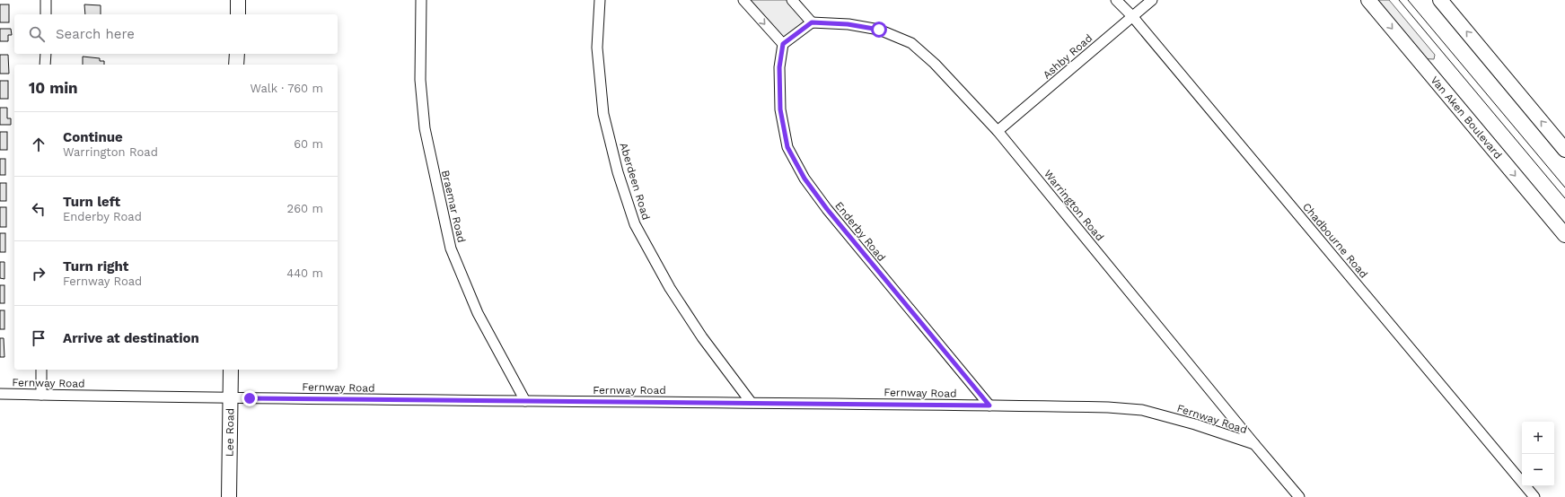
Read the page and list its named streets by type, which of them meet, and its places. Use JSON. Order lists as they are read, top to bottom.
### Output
{
  "streets": {
    "main road": ["Van Aken Boulevard", "Lee Road"],
    "street": [
      "Ashby Road",
      "Aberdeen Road",
      "Warrington Road",
      "Braemar Road",
      "Enderby Road",
      "Chadbourne Road",
      "Fernway Road"
    ]
  },
  "crossings": [
    ["Ashby Road", "Warrington Road"],
    ["Ashby Road", "Chadbourne Road"],
    ["Aberdeen Road", "Fernway Road"],
    ["Warrington Road", "Fernway Road"],
    ["Braemar Road", "Fernway Road"],
    ["Enderby Road", "Fernway Road"],
    ["Fernway Road", "Lee Road"]
  ],
  "page": {
    "search": "Search here",
    "heading": ["10 min", "Walk · 760 m"],
    "list": [
      ["Continue", "Warrington Road", "60 m"],
      ["Turn left", "Enderby Road", "260 m"],
      ["Turn right", "Fernway Road", "440 m"],
      "Arrive at destination"
    ],
    "map_buttons": ["+", "−"]
  }
}
